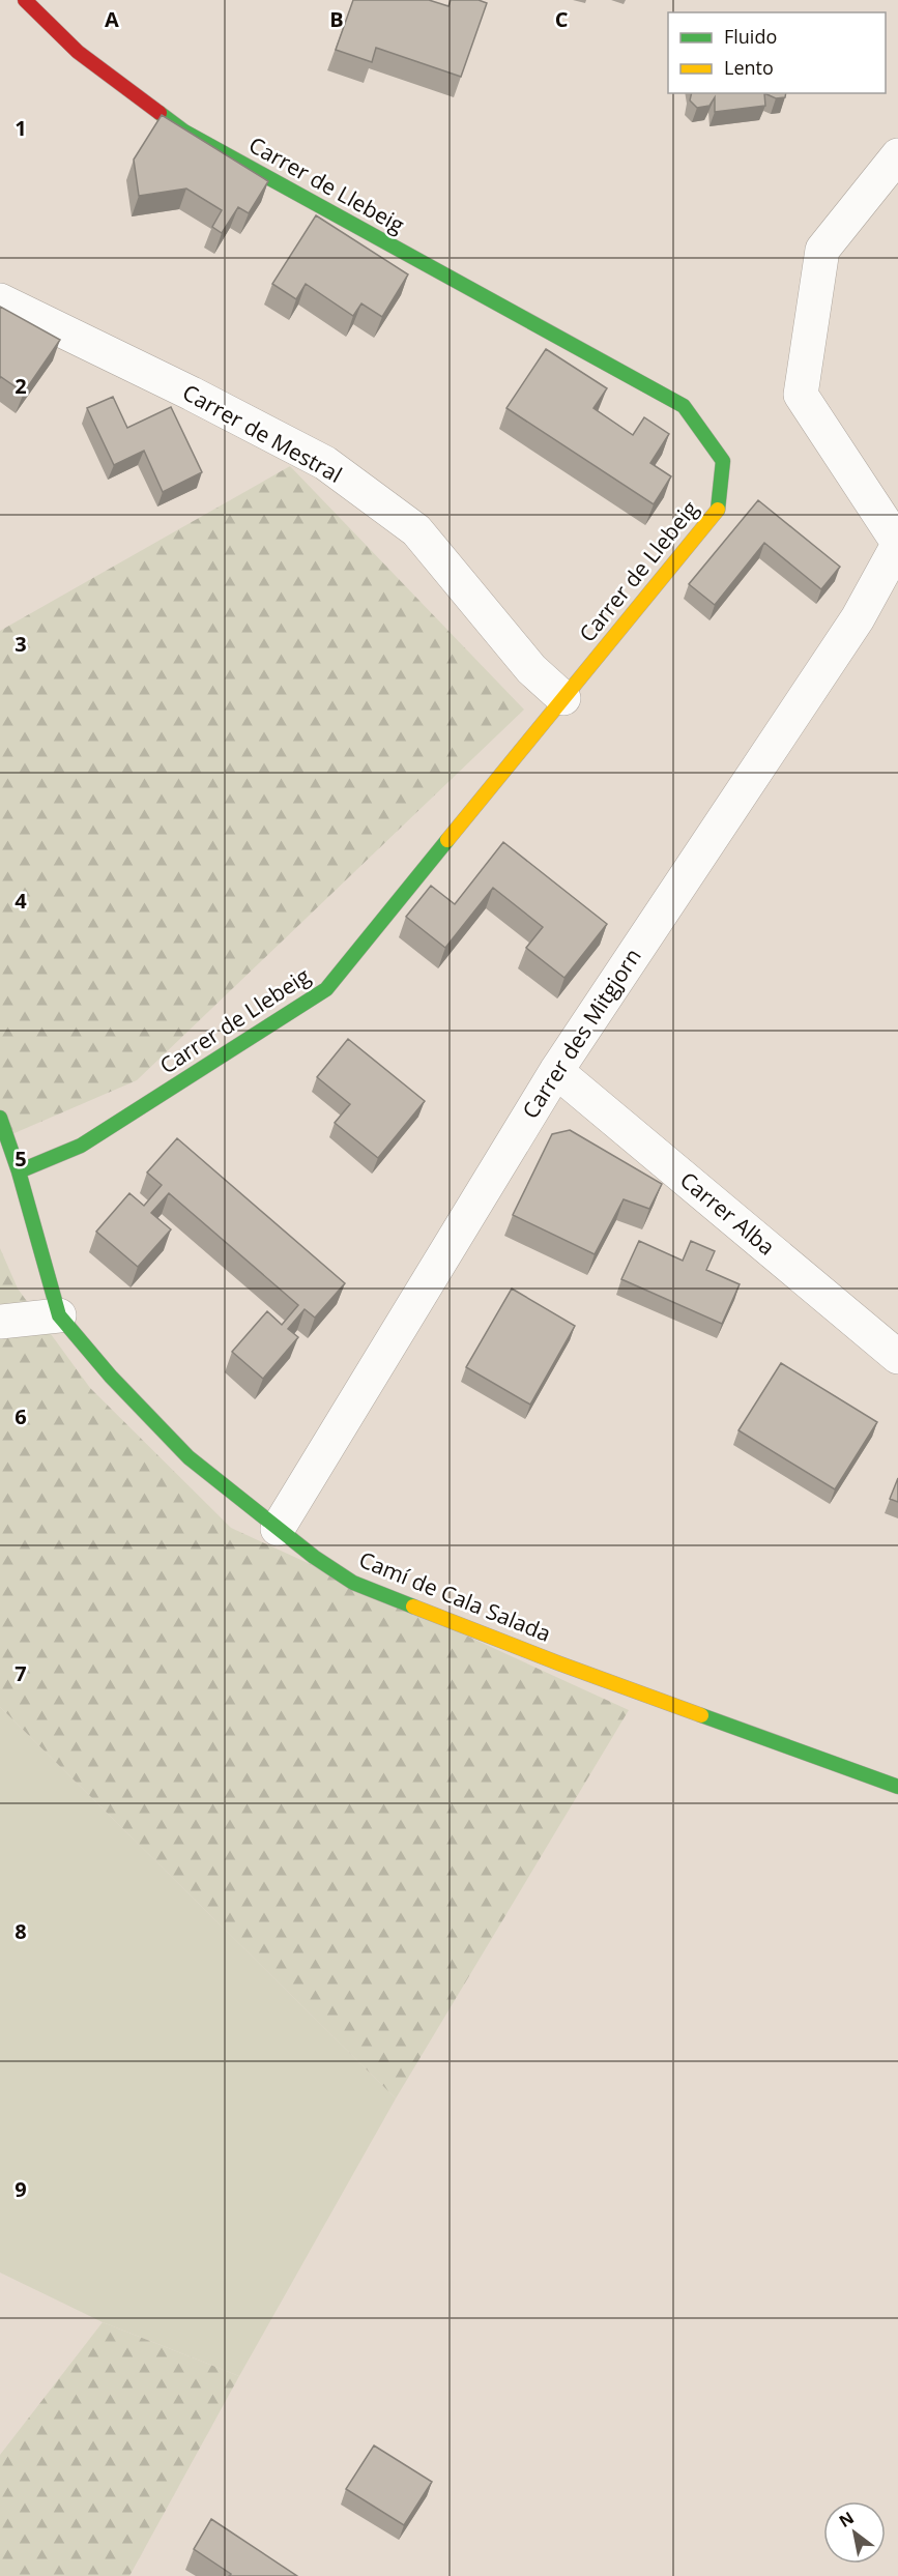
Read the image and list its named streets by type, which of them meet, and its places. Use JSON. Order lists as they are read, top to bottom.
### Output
{
  "streets": {
    "street": [
      "Carrer de Llebeig",
      "Carrer de Mestral",
      "Carrer des Mitgjorn",
      "Carrer Alba",
      "Camí de Cala Salada"
    ]
  },
  "crossings": [
    ["Carrer de Llebeig", "Carrer de Mestral"],
    ["Carrer de Llebeig", "Camí de Cala Salada"],
    ["Carrer des Mitgjorn", "Carrer Alba"],
    ["Carrer des Mitgjorn", "Camí de Cala Salada"]
  ],
  "legend": ["Fluido", "Lento"],
  "north": "top left",
  "grid": {
    "columns": ["A", "B", "C"],
    "rows": [
      "1",
      "2",
      "3",
      "4",
      "5",
      "6",
      "7",
      "8",
      "9"
    ]
  }
}
